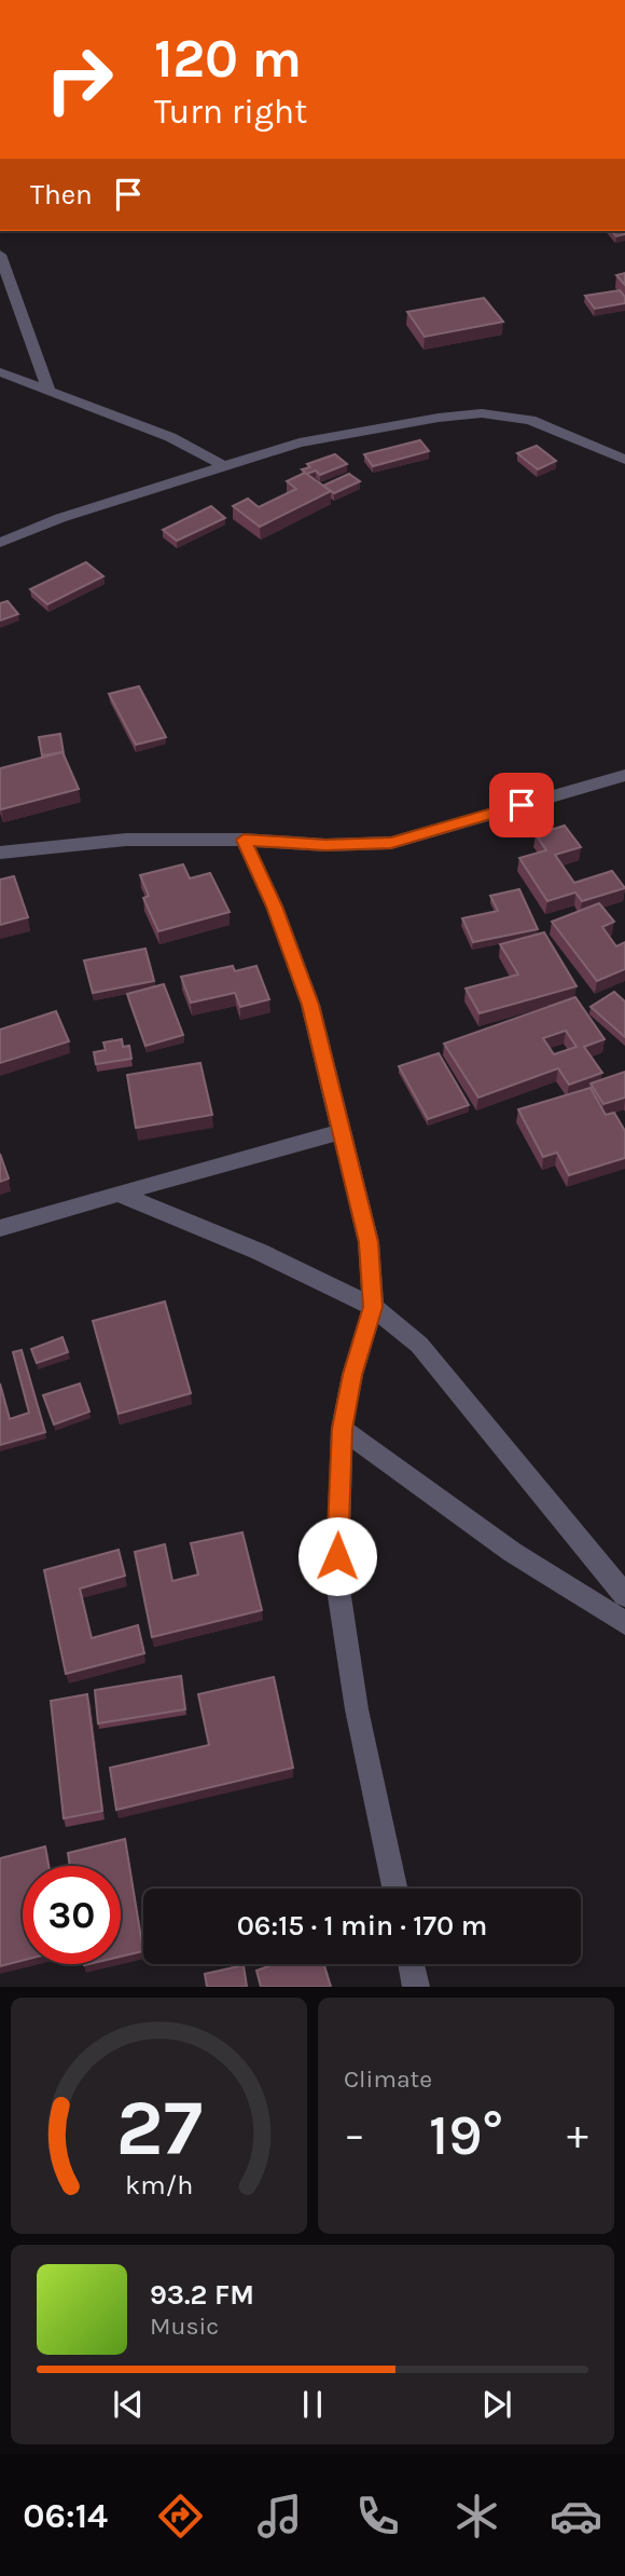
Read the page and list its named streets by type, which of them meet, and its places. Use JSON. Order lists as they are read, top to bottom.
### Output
{
  "page": {
    "turn": ["120 m", "Turn right"],
    "then": "Then",
    "limit": "30",
    "trip": "06:15 · 1 min · 170 m",
    "tile": "Climate",
    "heat": ["−", "19°", "+"],
    "song": ["93.2 FM", "Music"],
    "tabs": "06:14",
    "gauge": ["27", "km/h"]
  }
}
